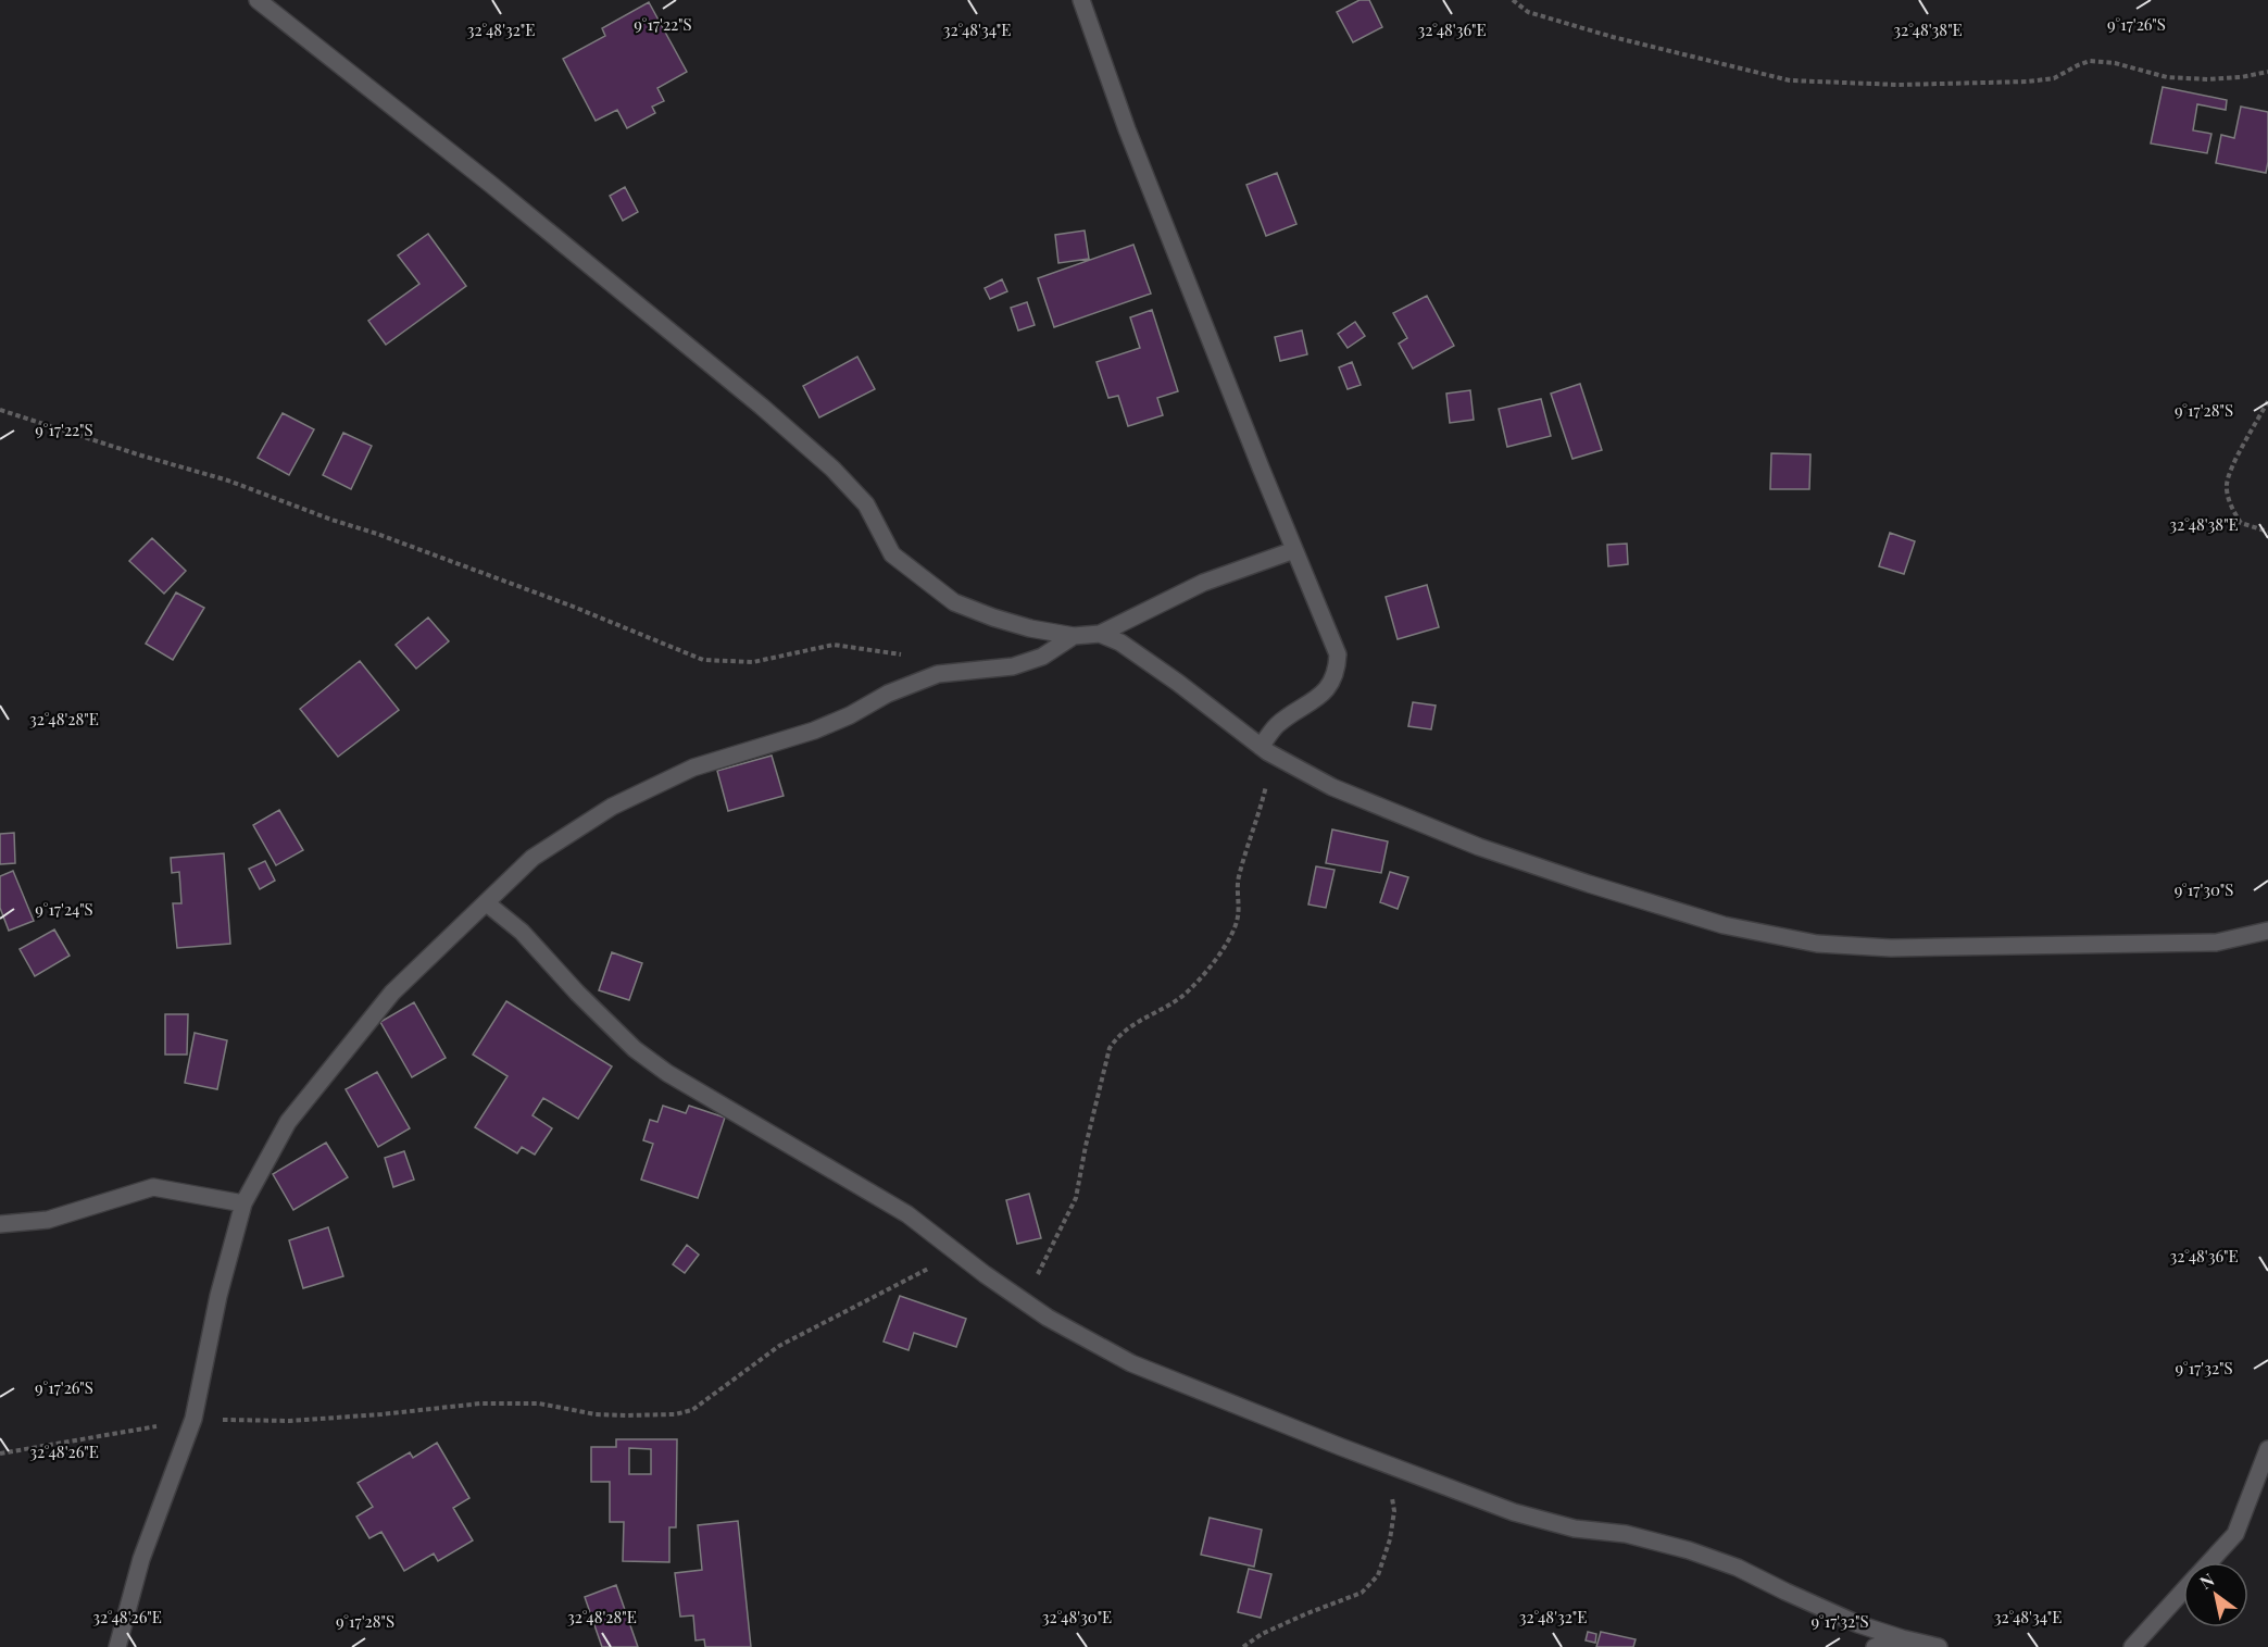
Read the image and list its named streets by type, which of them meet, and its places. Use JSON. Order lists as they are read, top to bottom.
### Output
{
  "north": "top left",
  "coordinates": [
    "9°17'22\"S",
    "9°17'26\"S",
    "32°48'32\"E",
    "32°48'34\"E",
    "32°48'36\"E",
    "32°48'38\"E",
    "9°17'28\"S",
    "32°48'28\"E",
    "9°17'30\"S",
    "9°17'24\"S",
    "9°17'32\"S",
    "32°48'26\"E",
    "32°48'30\"E"
  ]
}
